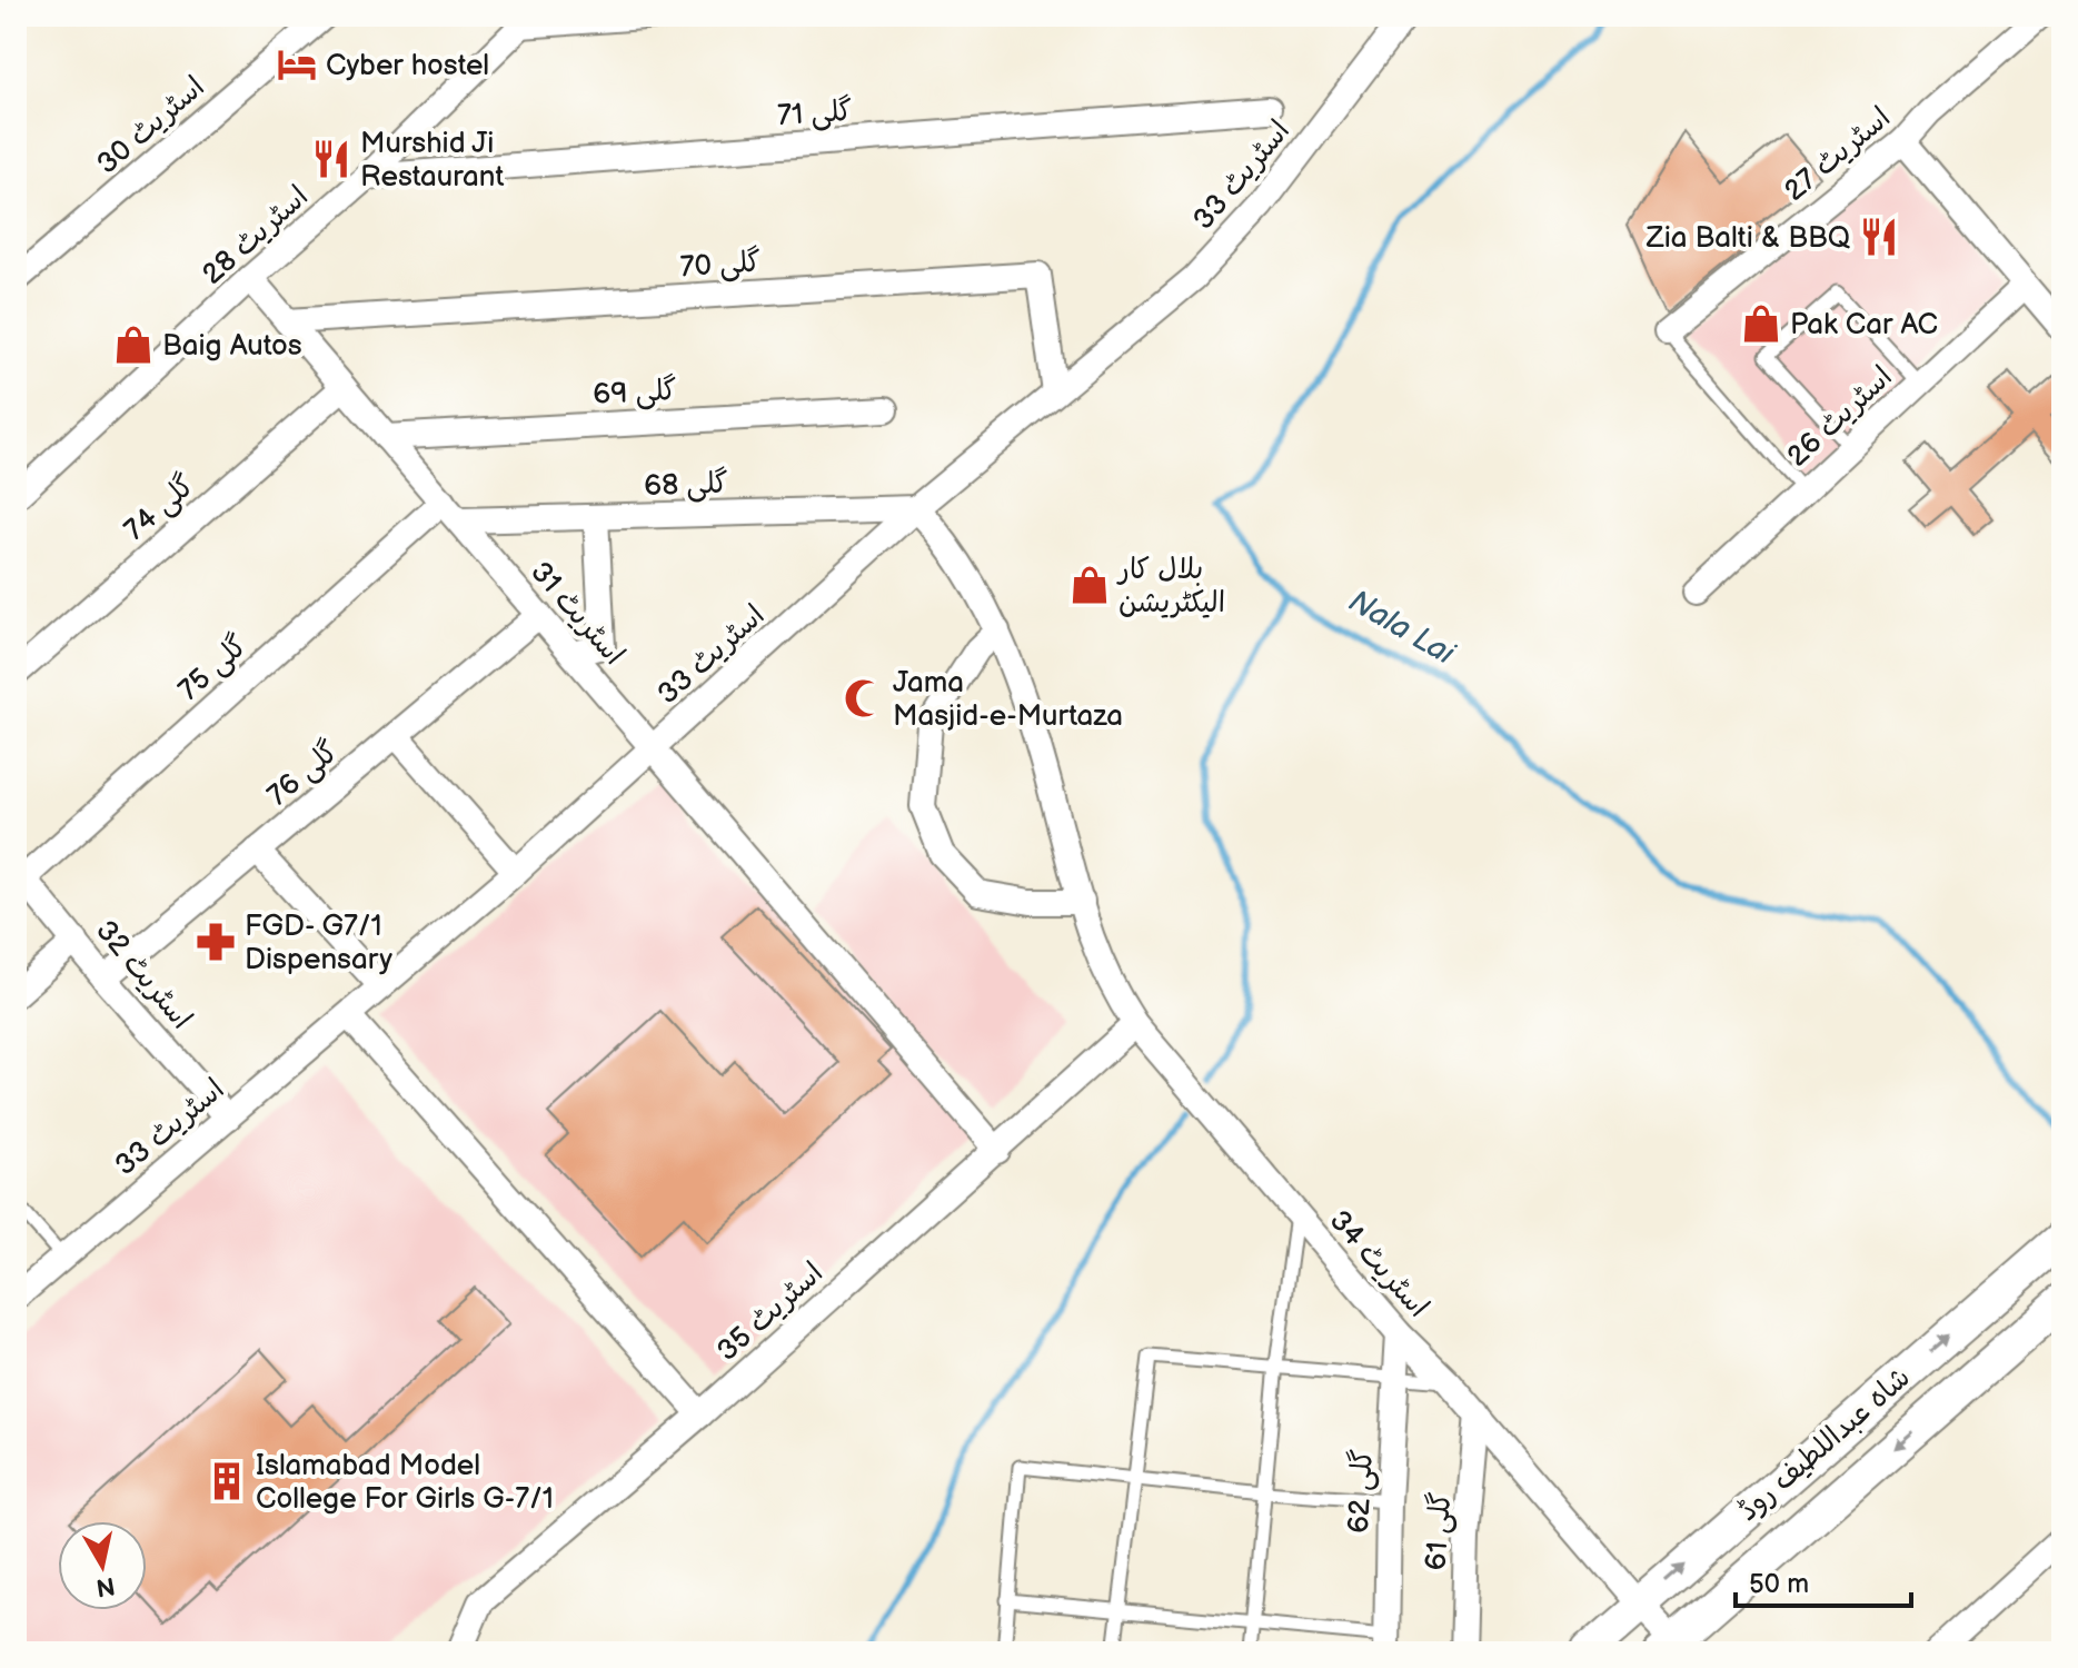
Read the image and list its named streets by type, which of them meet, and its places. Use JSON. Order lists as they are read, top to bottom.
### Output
{
  "streets": {
    "street": [
      "گلی 71",
      "اسٹریٹ 30",
      "اسٹریٹ 27",
      "اسٹریٹ 33",
      "اسٹریٹ 28",
      "گلی 70",
      "گلی 69",
      "اسٹریٹ 26",
      "گلی 68",
      "گلی 74",
      "اسٹریٹ 31",
      "گلی 75",
      "گلی 76",
      "اسٹریٹ 32",
      "اسٹریٹ 34",
      "اسٹریٹ 35",
      "شاہ عبداللطیف روڈ",
      "گلی 62",
      "گلی 61"
    ]
  },
  "crossings": [
    ["گلی 71", "اسٹریٹ 28"],
    ["اسٹریٹ 33", "گلی 70"],
    ["اسٹریٹ 33", "گلی 68"],
    ["اسٹریٹ 33", "اسٹریٹ 31"],
    ["اسٹریٹ 33", "اسٹریٹ 32"],
    ["اسٹریٹ 33", "اسٹریٹ 34"],
    ["اسٹریٹ 28", "اسٹریٹ 31"],
    ["گلی 70", "اسٹریٹ 31"],
    ["گلی 69", "اسٹریٹ 31"],
    ["گلی 68", "اسٹریٹ 31"],
    ["گلی 68", "گلی 75"],
    ["گلی 68", "اسٹریٹ 34"],
    ["گلی 74", "اسٹریٹ 31"],
    ["اسٹریٹ 31", "گلی 75"],
    ["اسٹریٹ 31", "گلی 76"],
    ["اسٹریٹ 31", "اسٹریٹ 35"],
    ["گلی 75", "اسٹریٹ 32"],
    ["گلی 76", "اسٹریٹ 32"],
    ["اسٹریٹ 34", "اسٹریٹ 35"],
    ["اسٹریٹ 34", "شاہ عبداللطیف روڈ"],
    ["اسٹریٹ 34", "گلی 62"],
    ["اسٹریٹ 34", "گلی 61"]
  ],
  "water": ["Nala Lai"],
  "places": {
    "hotel": ["Cyber hostel"],
    "restaurant": ["Murshid Ji Restaurant", "Zia Balti & BBQ"],
    "shop": ["Pak Car AC", "Baig Autos", "بلال کار الیکٹریشن"],
    "mosque": ["Jama Masjid-e-Murtaza"],
    "pharmacy": ["FGD- G7/1 Dispensary"],
    "building": ["Islamabad Model College For Girls G-7/1"]
  },
  "scale_bar": "50 m",
  "north": "bottom"
}
